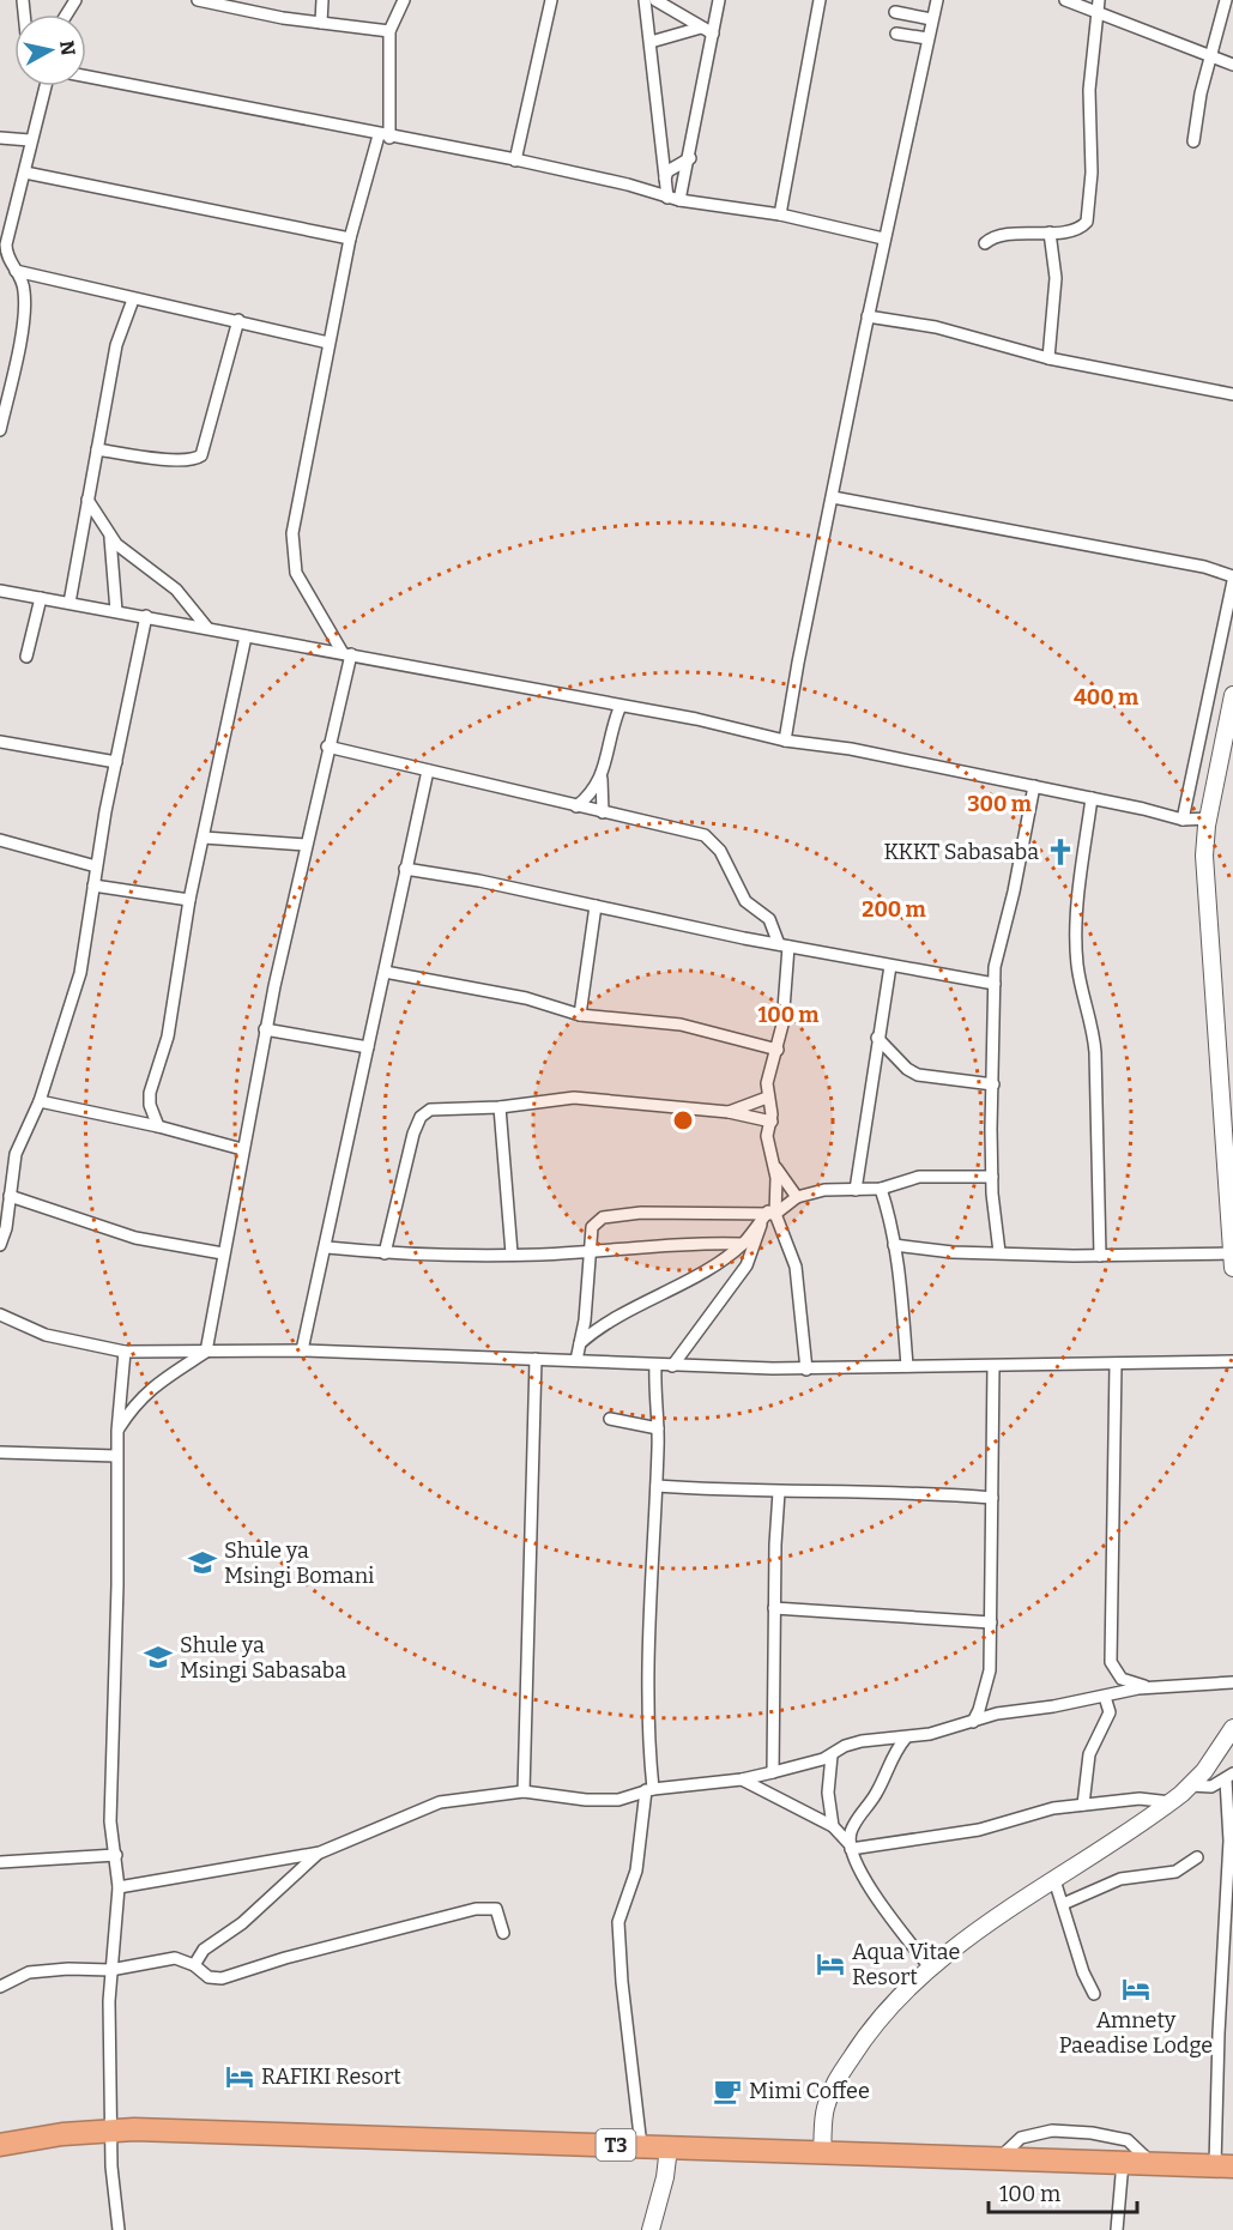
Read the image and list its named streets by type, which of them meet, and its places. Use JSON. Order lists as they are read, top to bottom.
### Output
{
  "streets": {
    "highway": ["T3"]
  },
  "places": {
    "church": ["KKKT Sabasaba"],
    "school or university": ["Shule ya Msingi Bomani", "Shule ya Msingi Sabasaba"],
    "hotel": ["Aqua Vitae Resort", "Amnety Paeadise Lodge", "RAFIKI Resort"],
    "cafe": ["Mimi Coffee"]
  },
  "scale_bar": "100 m",
  "north": "right",
  "rings": [
    "400 m",
    "300 m",
    "200 m",
    "100 m"
  ]
}
